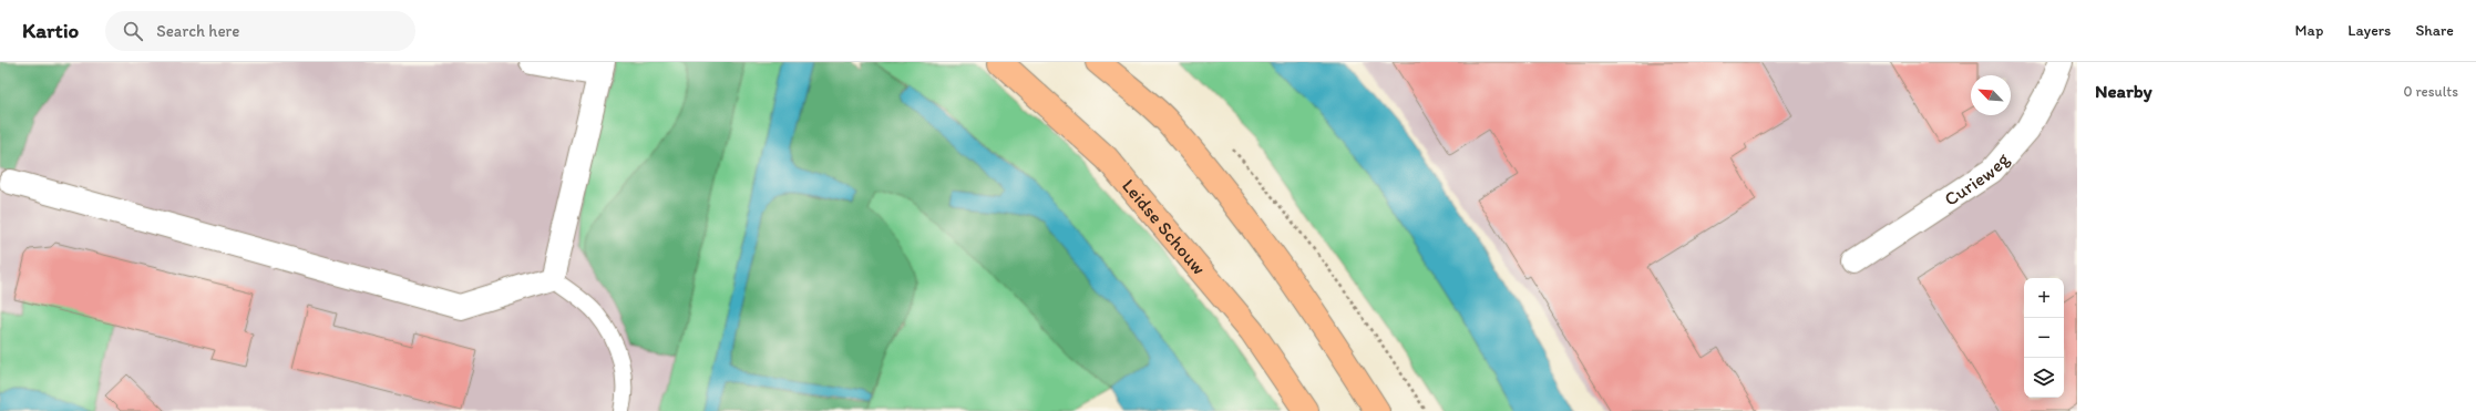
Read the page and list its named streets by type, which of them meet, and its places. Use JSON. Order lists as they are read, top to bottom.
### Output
{
  "streets": {
    "main road": ["Leidse Schouw"],
    "street": ["Curieweg"]
  },
  "north": "top left",
  "page": {
    "header": "Kartio",
    "search": "Search here",
    "nav": ["Map", "Layers", "Share"],
    "heading": ["Nearby", "0 results"],
    "map_buttons": ["+", "−"]
  }
}
